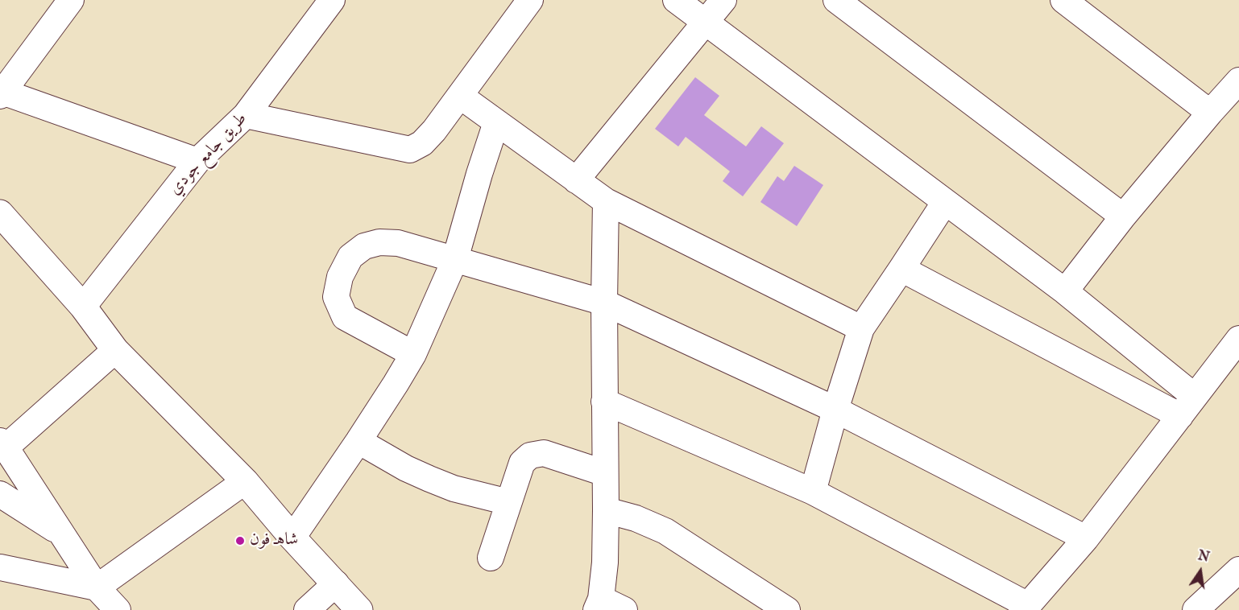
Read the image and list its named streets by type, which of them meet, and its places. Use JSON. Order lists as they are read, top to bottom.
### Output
{
  "streets": {
    "street": ["طريق جامع جودي"]
  },
  "places": ["شاهـ فون"],
  "north": "top"
}
